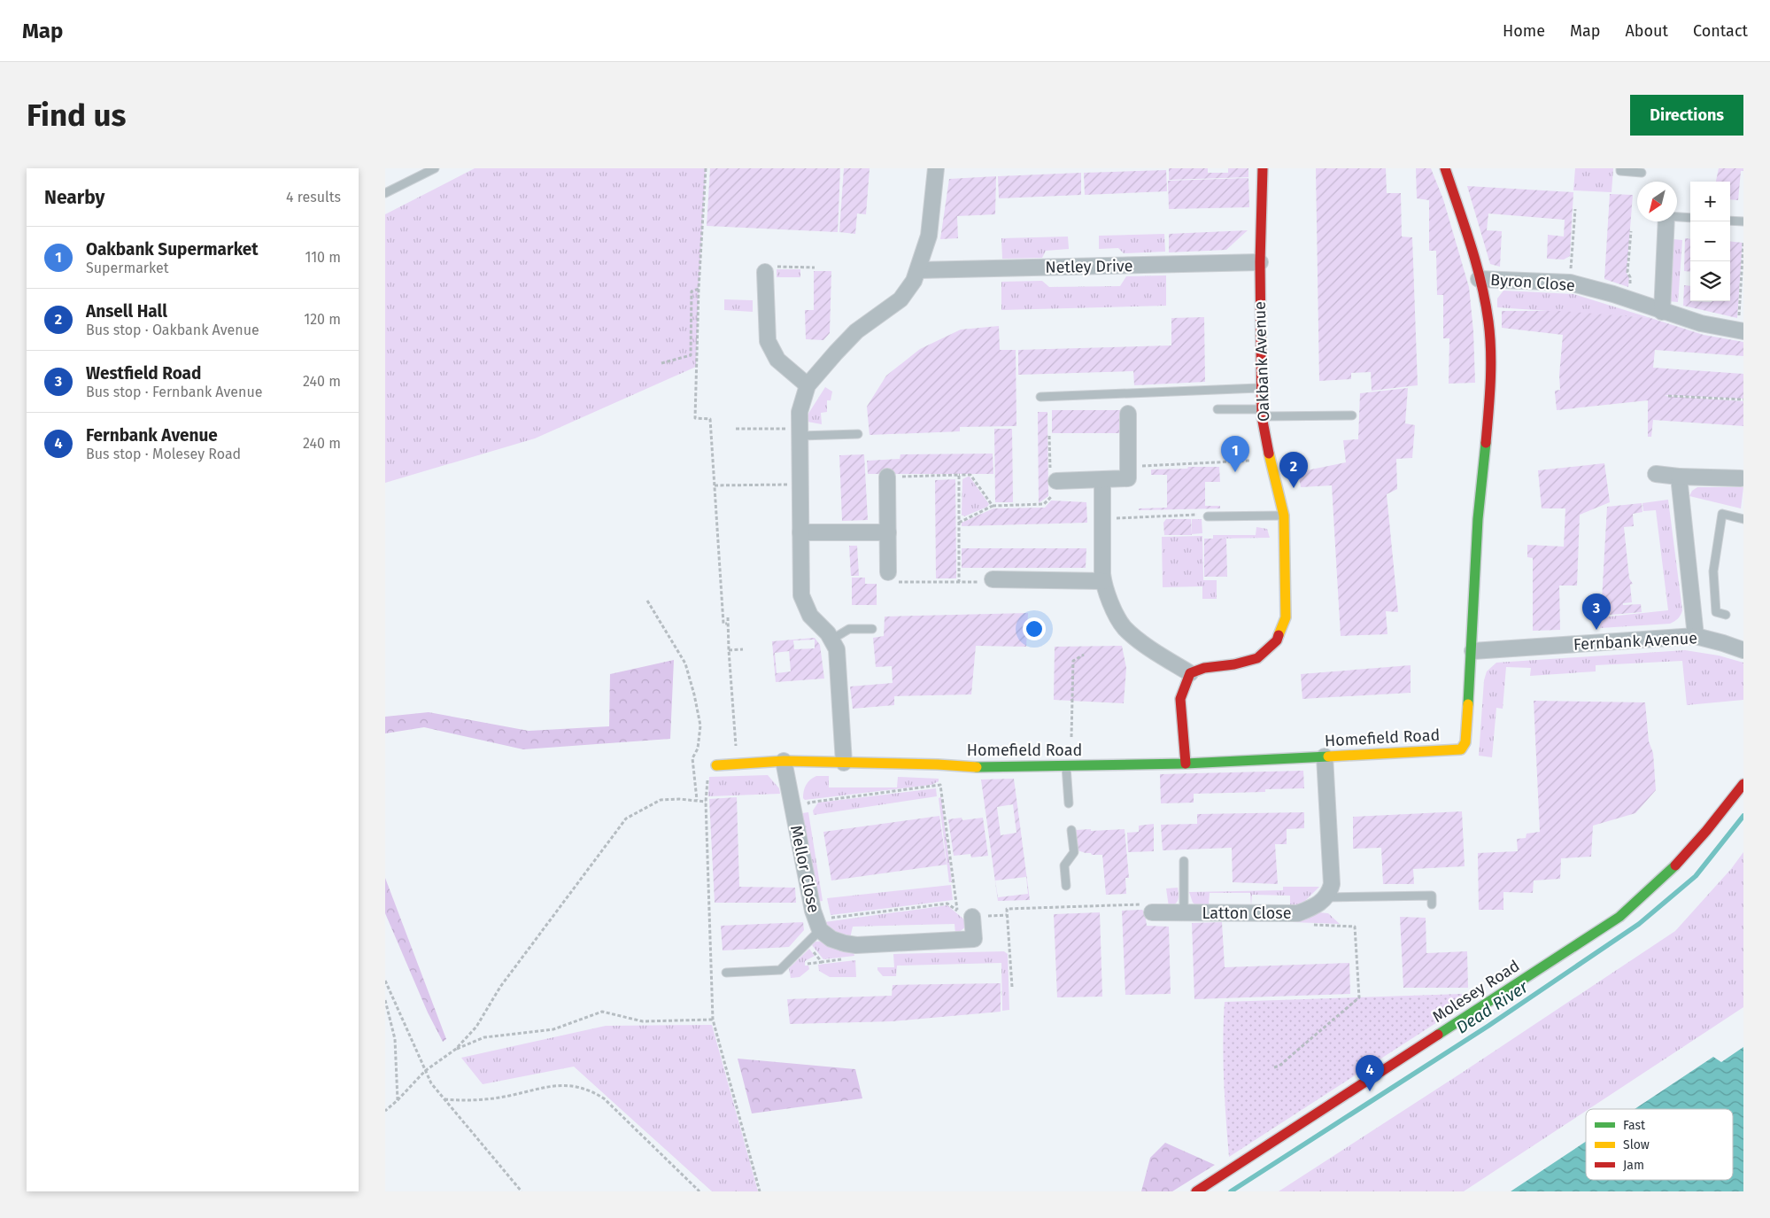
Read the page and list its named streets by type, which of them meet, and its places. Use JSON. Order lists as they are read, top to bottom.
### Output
{
  "streets": {
    "street": [
      "Netley Drive",
      "Byron Close",
      "Oakbank Avenue",
      "Fernbank Avenue",
      "Homefield Road",
      "Mellor Close",
      "Latton Close",
      "Molesey Road"
    ]
  },
  "crossings": [
    ["Netley Drive", "Oakbank Avenue"],
    ["Byron Close", "Homefield Road"],
    ["Fernbank Avenue", "Homefield Road"],
    ["Homefield Road", "Mellor Close"]
  ],
  "water": ["Dead River"],
  "legend": ["Fast", "Slow", "Jam"],
  "north": "bottom left",
  "page": {
    "header": "Map",
    "nav": [
      "Home",
      "Map",
      "About",
      "Contact"
    ],
    "buttons": "Directions",
    "title": "Find us",
    "heading": ["Nearby", "4 results"],
    "map_buttons": ["+", "−"],
    "list": [
      {
        "mark": "1",
        "name": "Oakbank Supermarket",
        "note": "Supermarket",
        "value": "110 m"
      },
      {
        "mark": "2",
        "name": "Ansell Hall",
        "note": "Bus stop · Oakbank Avenue",
        "value": "120 m"
      },
      {
        "mark": "3",
        "name": "Westfield Road",
        "note": "Bus stop · Fernbank Avenue",
        "value": "240 m"
      },
      {
        "mark": "4",
        "name": "Fernbank Avenue",
        "note": "Bus stop · Molesey Road",
        "value": "240 m"
      }
    ],
    "pins": [
      "1",
      "2",
      "3",
      "4"
    ]
  }
}
